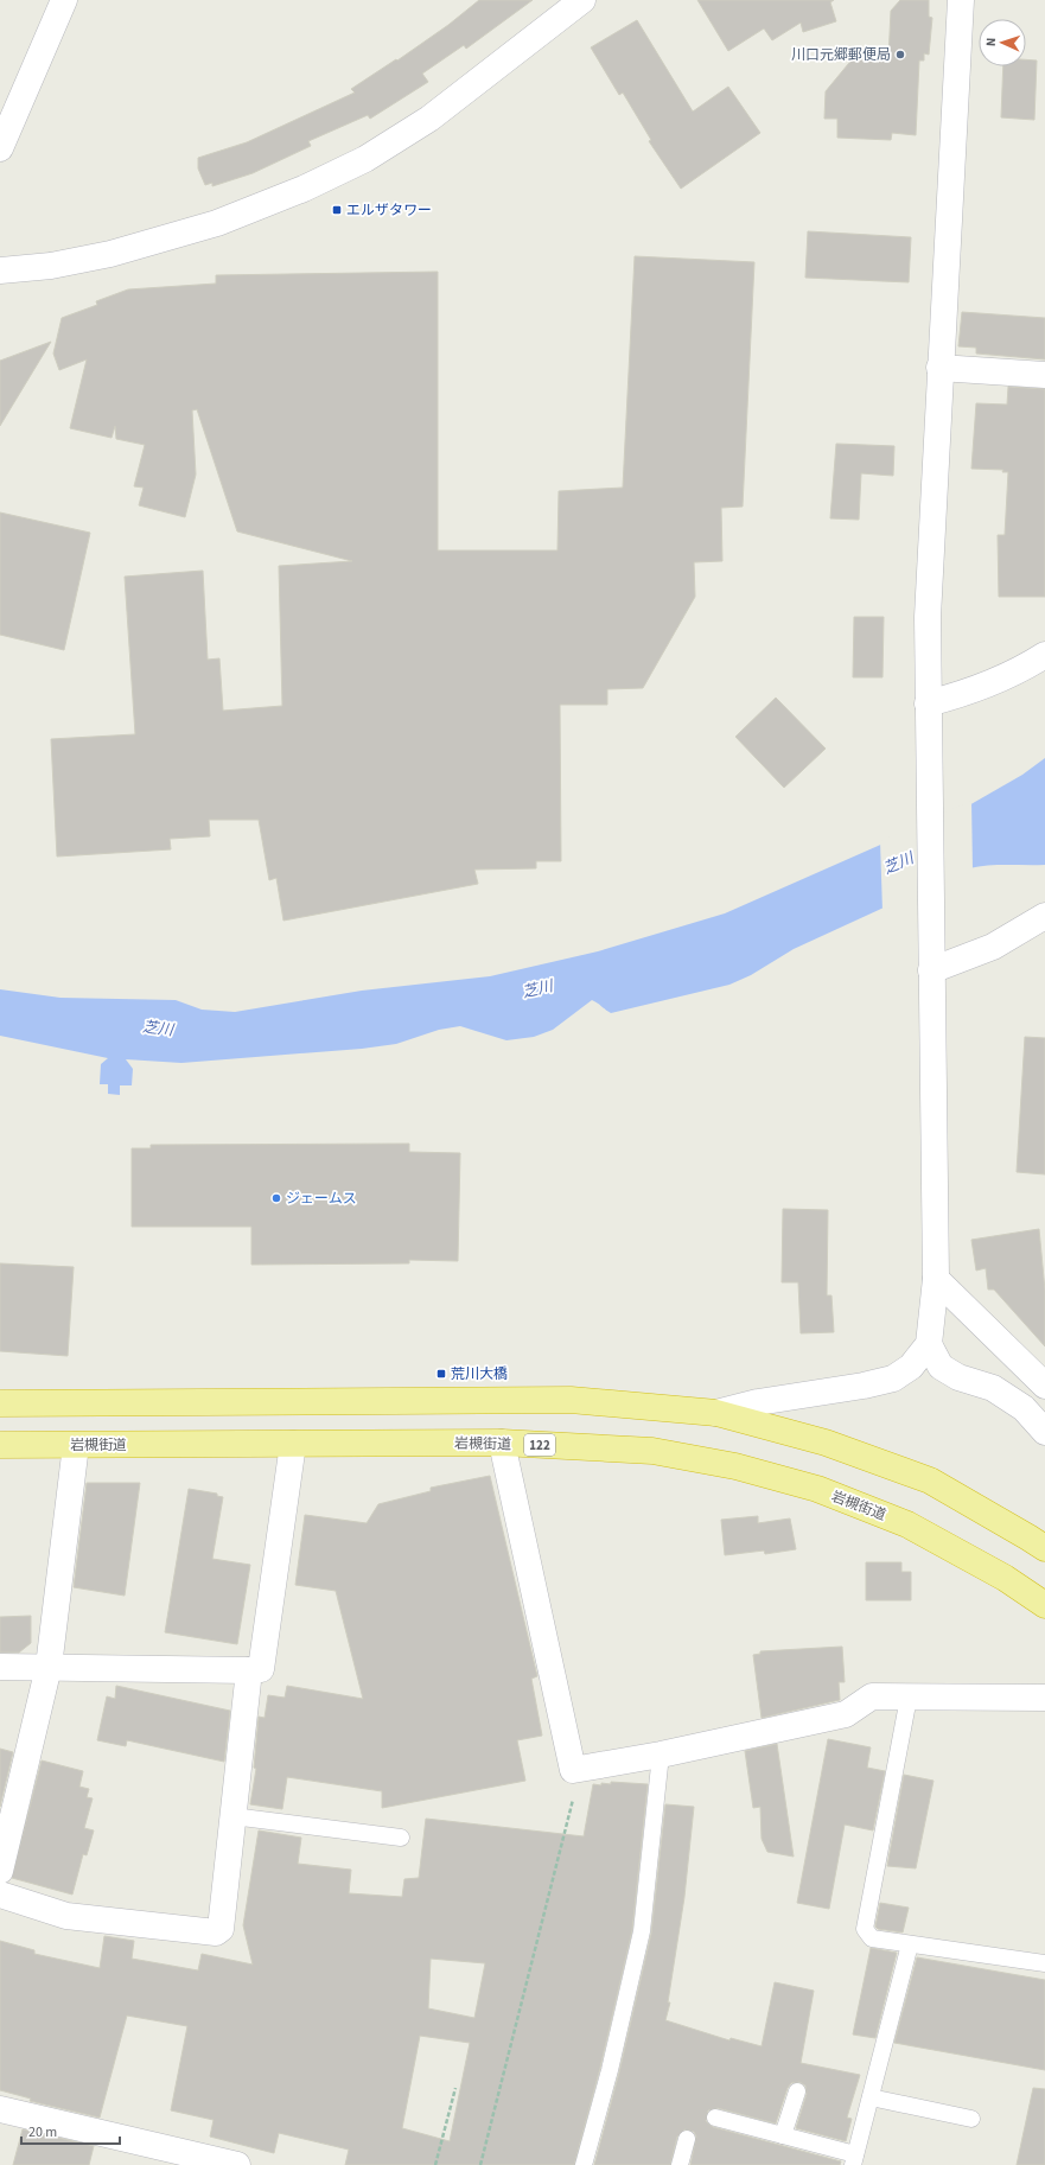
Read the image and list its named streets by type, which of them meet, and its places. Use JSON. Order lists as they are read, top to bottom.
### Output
{
  "streets": {
    "highway": ["岩槻街道", "122"]
  },
  "water": ["芝川"],
  "places": {
    "other": ["川口元郷郵便局", "ジェームス"],
    "transit": ["エルザタワー", "荒川大橋"]
  },
  "scale_bar": "20 m",
  "north": "left"
}
